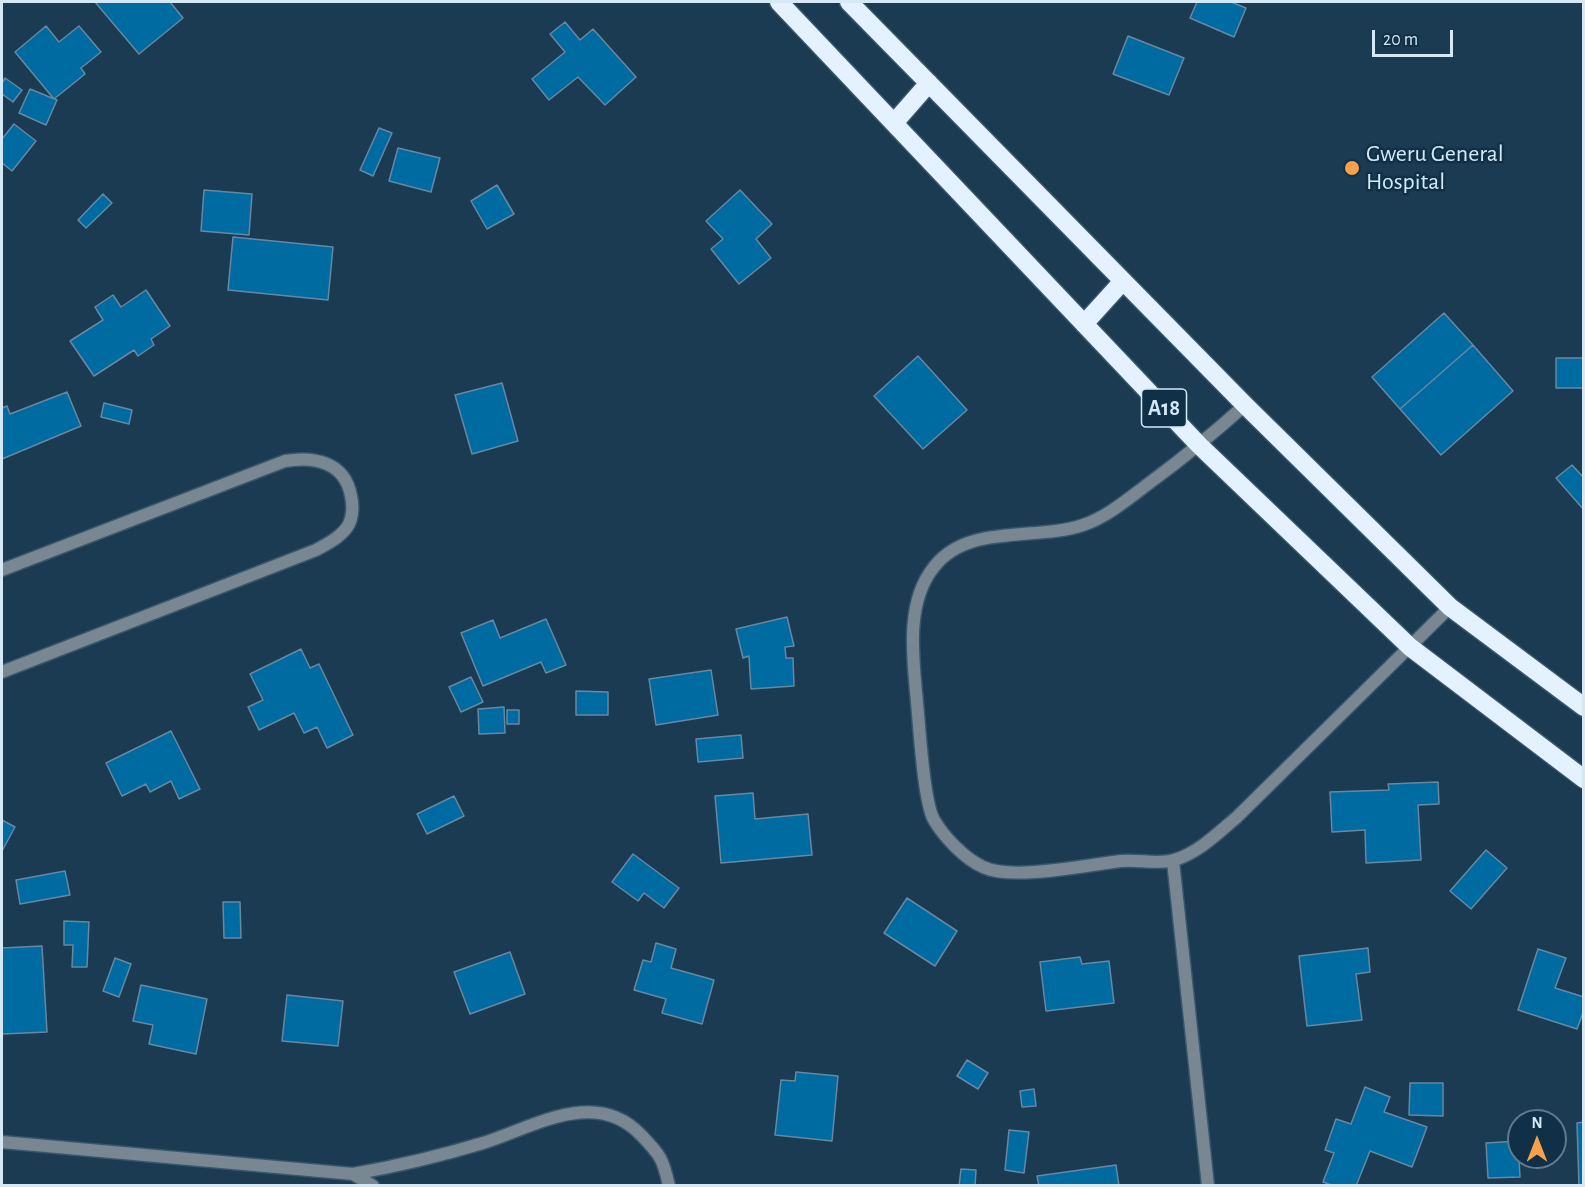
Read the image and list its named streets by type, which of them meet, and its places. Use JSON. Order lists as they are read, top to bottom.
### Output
{
  "streets": {
    "highway": ["A18"]
  },
  "places": ["Gweru General Hospital"],
  "scale_bar": "20 m",
  "north": "top"
}
